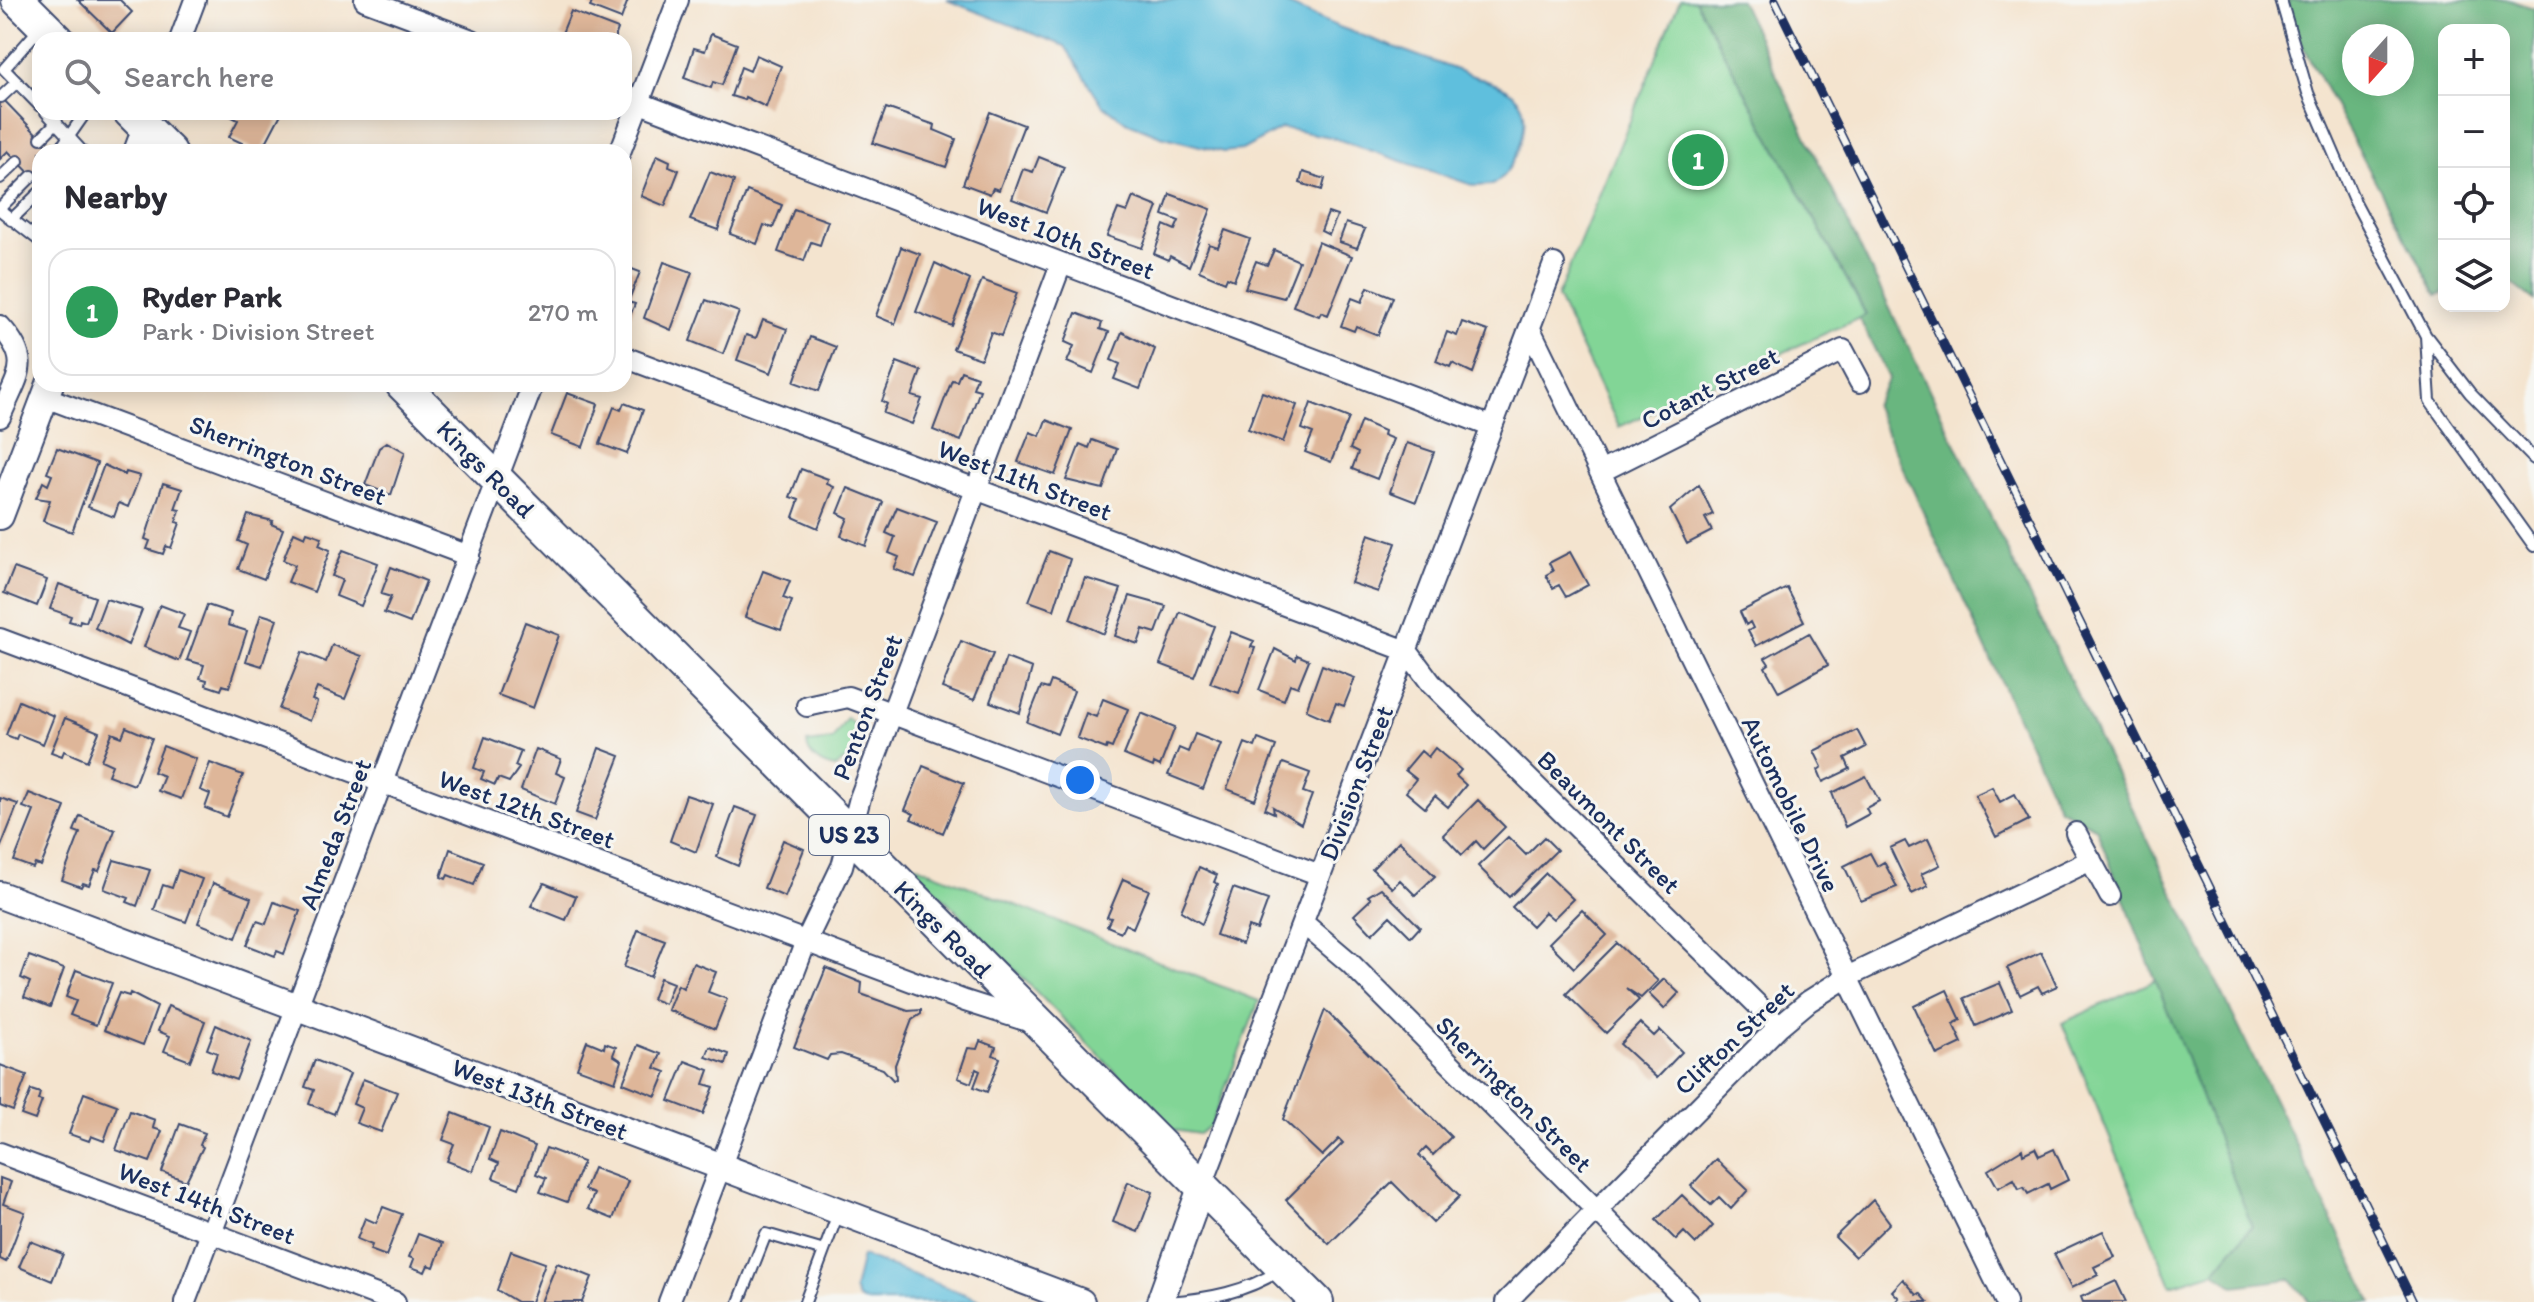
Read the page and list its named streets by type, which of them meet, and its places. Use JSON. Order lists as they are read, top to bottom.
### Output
{
  "streets": {
    "main road": ["Kings Road", "US 23"],
    "street": [
      "West 10th Street",
      "Cotant Street",
      "Sherrington Street",
      "West 11th Street",
      "Penton Street",
      "Division Street",
      "Automobile Drive",
      "West 12th Street",
      "Beaumont Street",
      "Almeda Street",
      "Clifton Street",
      "West 13th Street",
      "West 14th Street"
    ]
  },
  "crossings": [
    ["West 10th Street", "Penton Street"],
    ["West 10th Street", "Division Street"],
    ["Cotant Street", "Automobile Drive"],
    ["Sherrington Street", "Division Street"],
    ["Sherrington Street", "Almeda Street"],
    ["Sherrington Street", "Clifton Street"],
    ["Kings Road", "Penton Street"],
    ["Kings Road", "Division Street"],
    ["Kings Road", "West 12th Street"],
    ["Kings Road", "Almeda Street"],
    ["West 11th Street", "Penton Street"],
    ["West 11th Street", "Division Street"],
    ["West 11th Street", "Beaumont Street"],
    ["Penton Street", "West 12th Street"],
    ["Penton Street", "West 13th Street"],
    ["Division Street", "Automobile Drive"],
    ["Division Street", "Beaumont Street"],
    ["Automobile Drive", "Clifton Street"],
    ["West 12th Street", "Almeda Street"],
    ["Beaumont Street", "Clifton Street"],
    ["Almeda Street", "West 13th Street"],
    ["Almeda Street", "West 14th Street"]
  ],
  "north": "bottom",
  "page": {
    "map_buttons": ["+", "−"],
    "search": "Search here",
    "pins": "1",
    "heading": "Nearby",
    "list": [
      {
        "mark": "1",
        "name": "Ryder Park",
        "note": "Park · Division Street",
        "value": "270 m"
      }
    ]
  }
}
